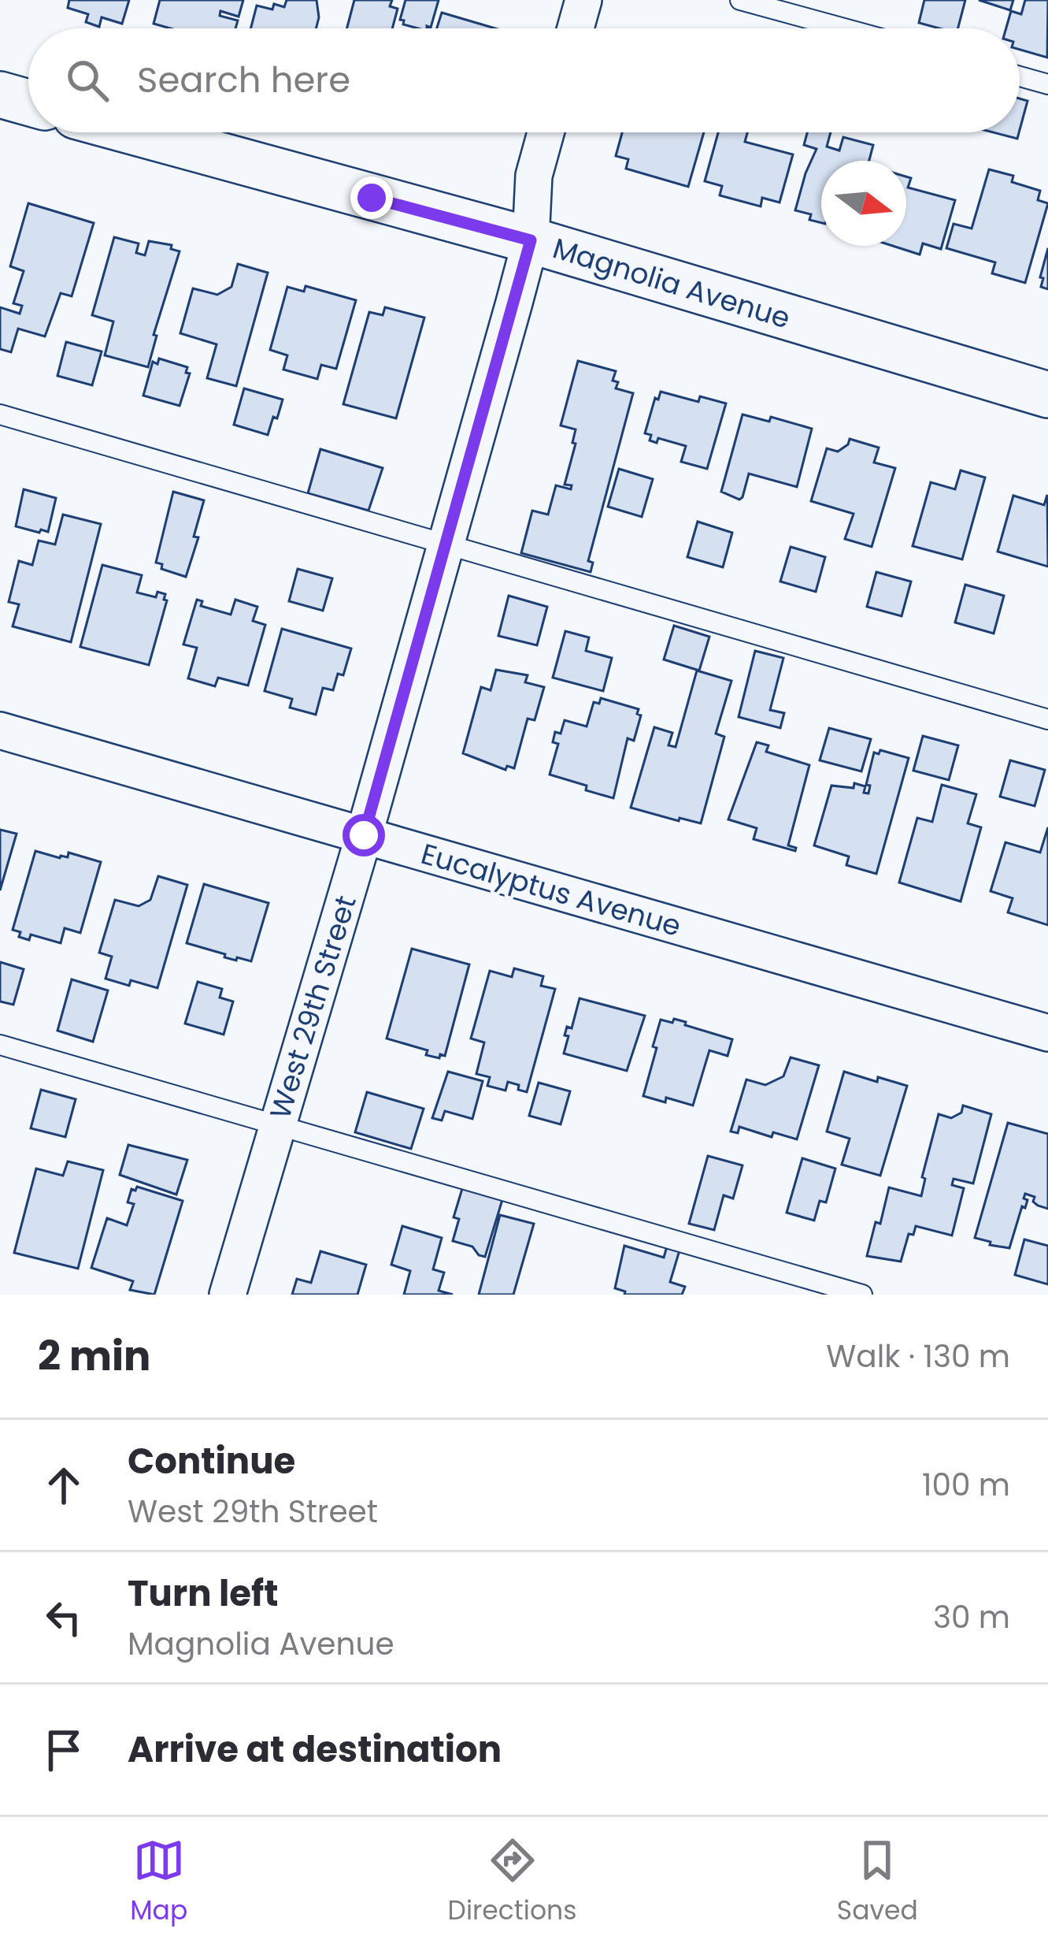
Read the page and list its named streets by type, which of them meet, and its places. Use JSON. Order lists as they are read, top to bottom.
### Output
{
  "streets": {
    "street": ["Magnolia Avenue", "Eucalyptus Avenue", "West 29th Street"]
  },
  "crossings": [
    ["Magnolia Avenue", "West 29th Street"],
    ["Eucalyptus Avenue", "West 29th Street"]
  ],
  "north": "right",
  "page": {
    "search": "Search here",
    "heading": ["2 min", "Walk · 130 m"],
    "list": [
      ["Continue", "West 29th Street", "100 m"],
      ["Turn left", "Magnolia Avenue", "30 m"],
      "Arrive at destination"
    ],
    "nav": ["Map", "Directions", "Saved"]
  }
}
